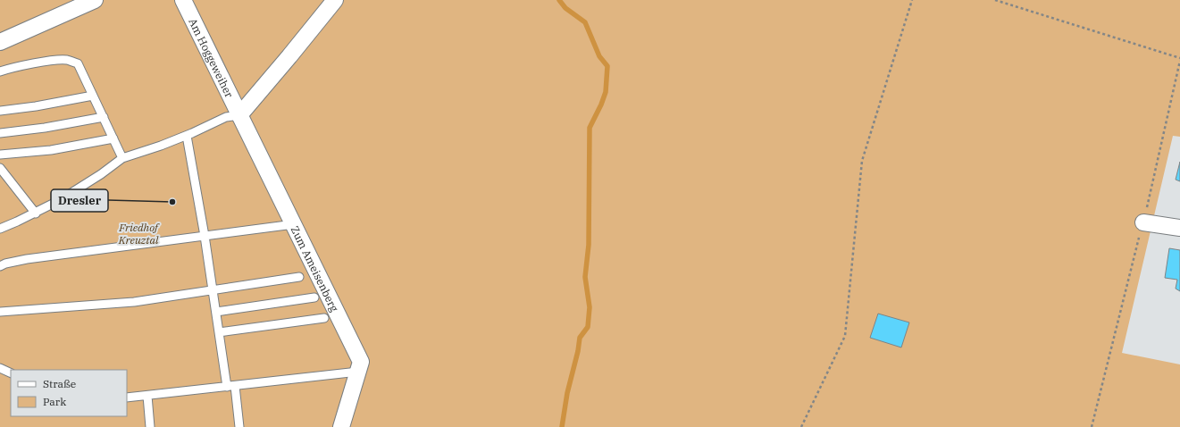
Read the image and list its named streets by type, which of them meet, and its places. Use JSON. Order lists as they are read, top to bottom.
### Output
{
  "streets": {
    "street": ["Am Hoggeweiher", "Zum Ameisenberg"]
  },
  "crossings": [
    ["Am Hoggeweiher", "Zum Ameisenberg"]
  ],
  "parks": ["Friedhof Kreuztal"],
  "places": ["Dresler"],
  "legend": ["Straße", "Park"]
}
